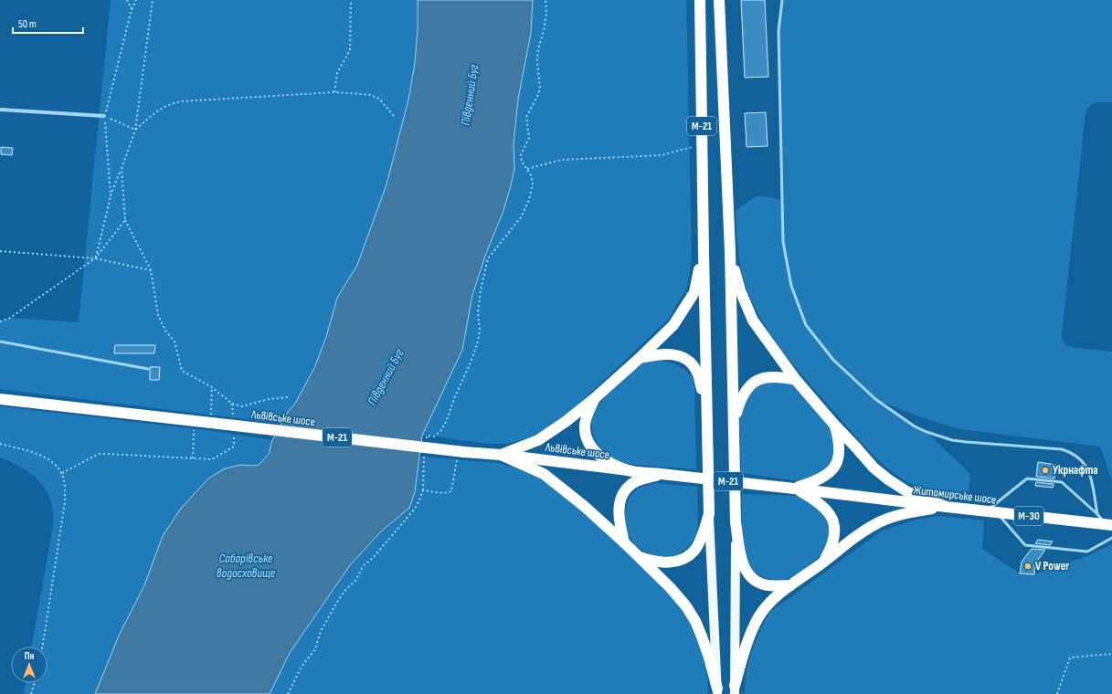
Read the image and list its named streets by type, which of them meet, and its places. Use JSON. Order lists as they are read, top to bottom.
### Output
{
  "streets": {
    "highway": [
      "М-21",
      "Львівське шосе",
      "Житомирське шосе",
      "М-30"
    ]
  },
  "crossings": [
    ["М-21", "Львівське шосе"],
    ["М-21", "Житомирське шосе"]
  ],
  "water": ["Південний Буг", "Сабарівське водосховище"],
  "places": ["Укрнафта", "V Power"],
  "scale_bar": "50 m",
  "north": "top"
}
